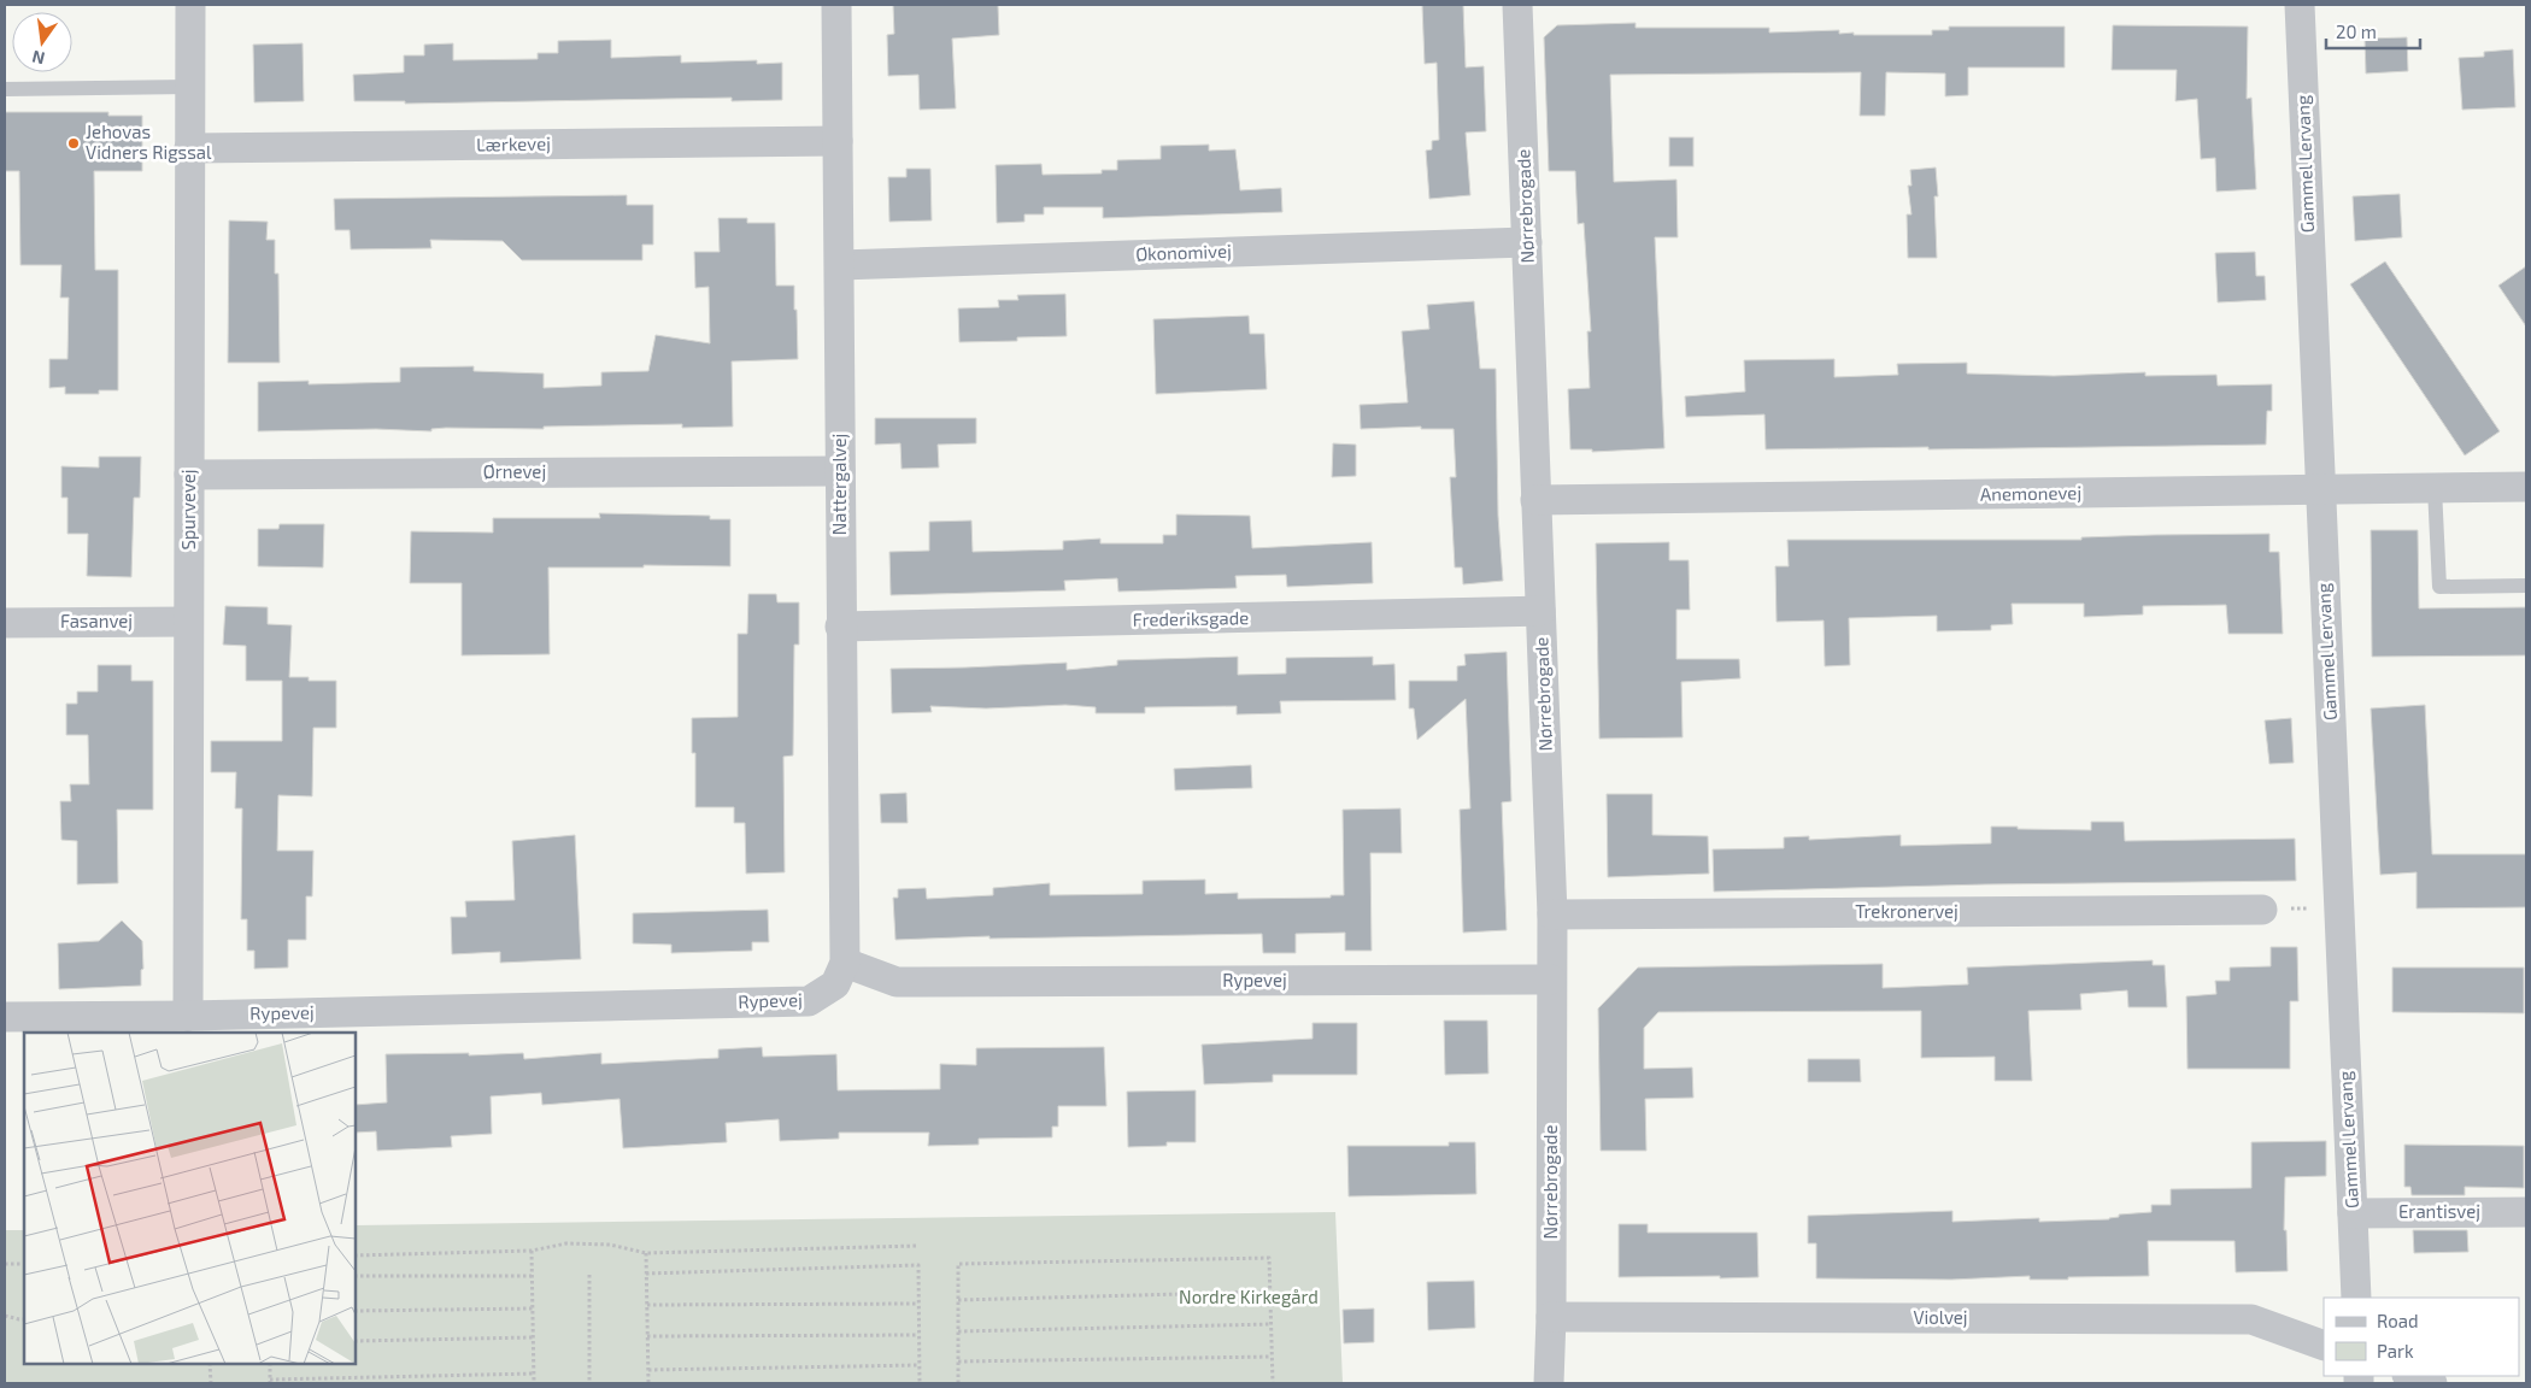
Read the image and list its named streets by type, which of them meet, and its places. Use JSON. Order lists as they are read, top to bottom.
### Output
{
  "streets": {
    "street": [
      "Lærkevej",
      "Gammel Lervang",
      "Nørrebrogade",
      "Økonomivej",
      "Ørnevej",
      "Nattergalvej",
      "Anemonevej",
      "Spurvevej",
      "Frederiksgade",
      "Fasanvej",
      "Trekronervej",
      "Rypevej",
      "Erantisvej",
      "Violvej"
    ]
  },
  "crossings": [
    ["Lærkevej", "Nattergalvej"],
    ["Lærkevej", "Spurvevej"],
    ["Gammel Lervang", "Anemonevej"],
    ["Gammel Lervang", "Erantisvej"],
    ["Nørrebrogade", "Økonomivej"],
    ["Nørrebrogade", "Anemonevej"],
    ["Nørrebrogade", "Frederiksgade"],
    ["Nørrebrogade", "Trekronervej"],
    ["Nørrebrogade", "Rypevej"],
    ["Nørrebrogade", "Violvej"],
    ["Økonomivej", "Nattergalvej"],
    ["Ørnevej", "Nattergalvej"],
    ["Ørnevej", "Spurvevej"],
    ["Nattergalvej", "Frederiksgade"],
    ["Nattergalvej", "Rypevej"],
    ["Spurvevej", "Fasanvej"],
    ["Spurvevej", "Rypevej"]
  ],
  "parks": ["Nordre Kirkegård"],
  "places": ["Jehovas Vidners Rigssal"],
  "legend": ["Road", "Park"],
  "scale_bar": "20 m",
  "north": "bottom"
}
